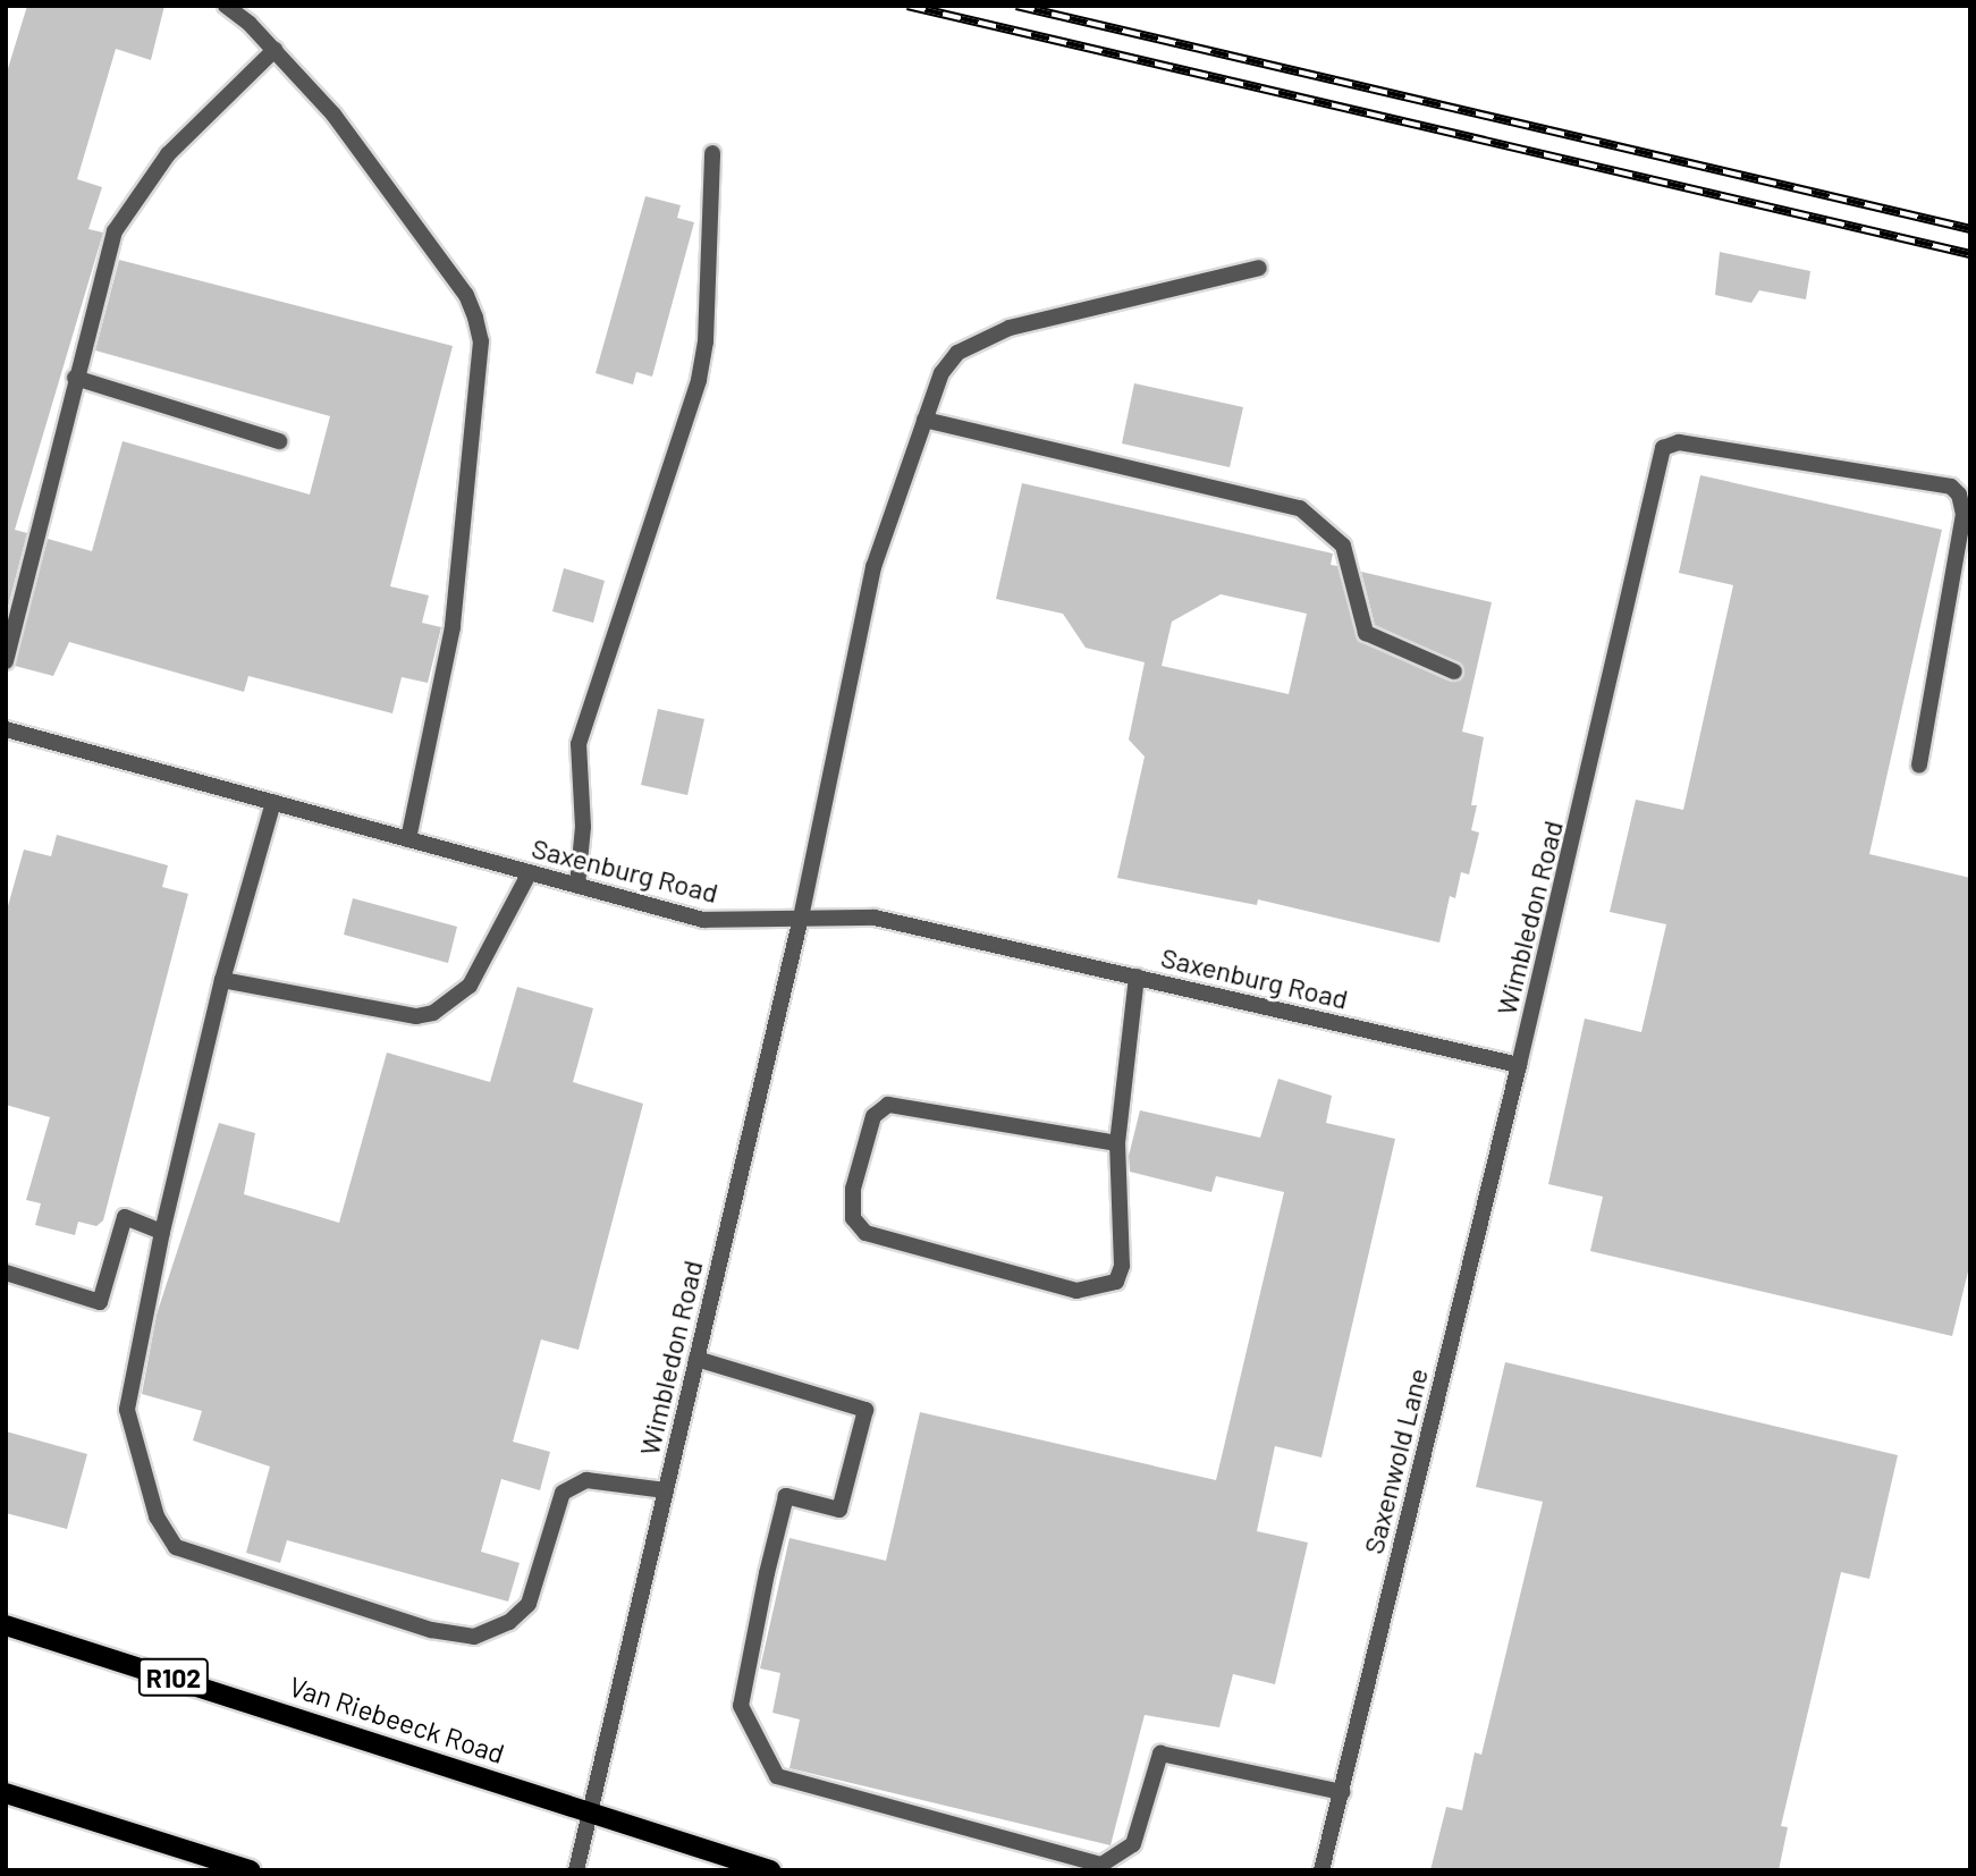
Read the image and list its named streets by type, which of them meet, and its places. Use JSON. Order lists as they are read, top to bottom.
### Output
{
  "streets": {
    "main road": ["R102", "Van Riebeeck Road"],
    "street": ["Saxenburg Road", "Wimbledon Road", "Saxenwold Lane"]
  },
  "crossings": [
    ["Saxenburg Road", "Wimbledon Road"],
    ["Saxenburg Road", "Saxenwold Lane"],
    ["Wimbledon Road", "Saxenwold Lane"],
    ["Wimbledon Road", "Van Riebeeck Road"]
  ]
}
